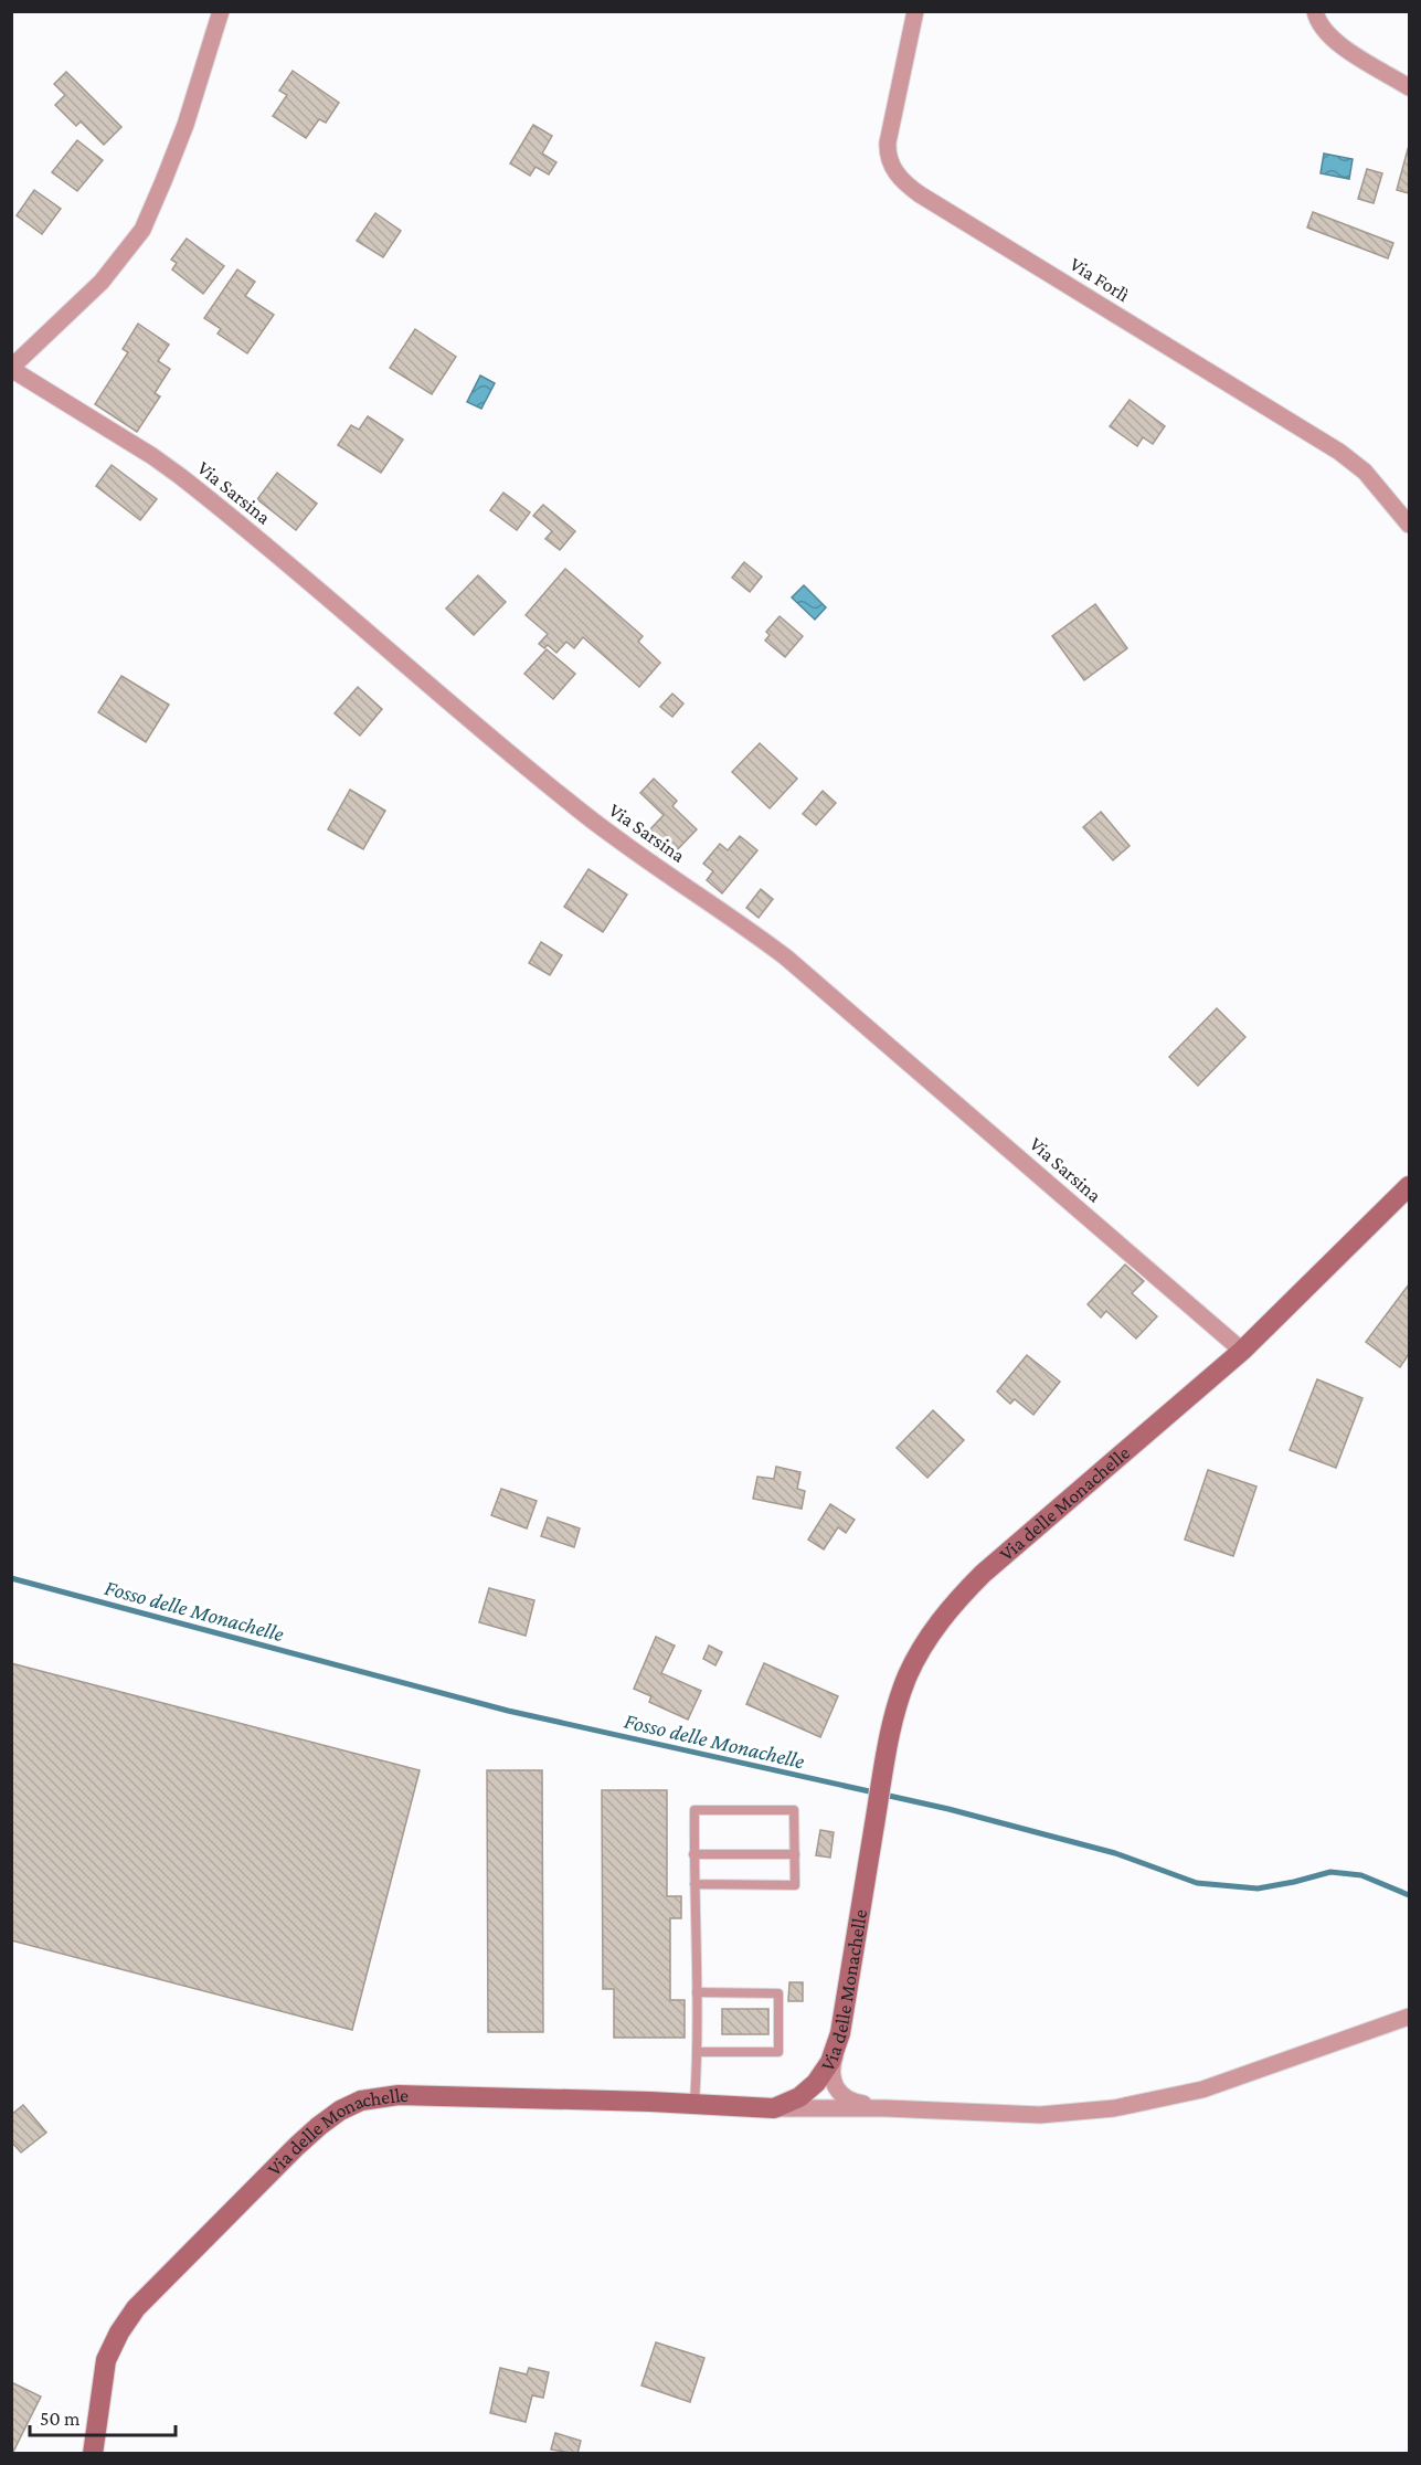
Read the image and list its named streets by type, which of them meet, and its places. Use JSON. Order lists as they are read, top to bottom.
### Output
{
  "streets": {
    "street": ["Via Forlì", "Via Sarsina", "Via delle Monachelle"]
  },
  "crossings": [
    ["Via Sarsina", "Via delle Monachelle"]
  ],
  "water": ["Fosso delle Monachelle"],
  "scale_bar": "50 m"
}
